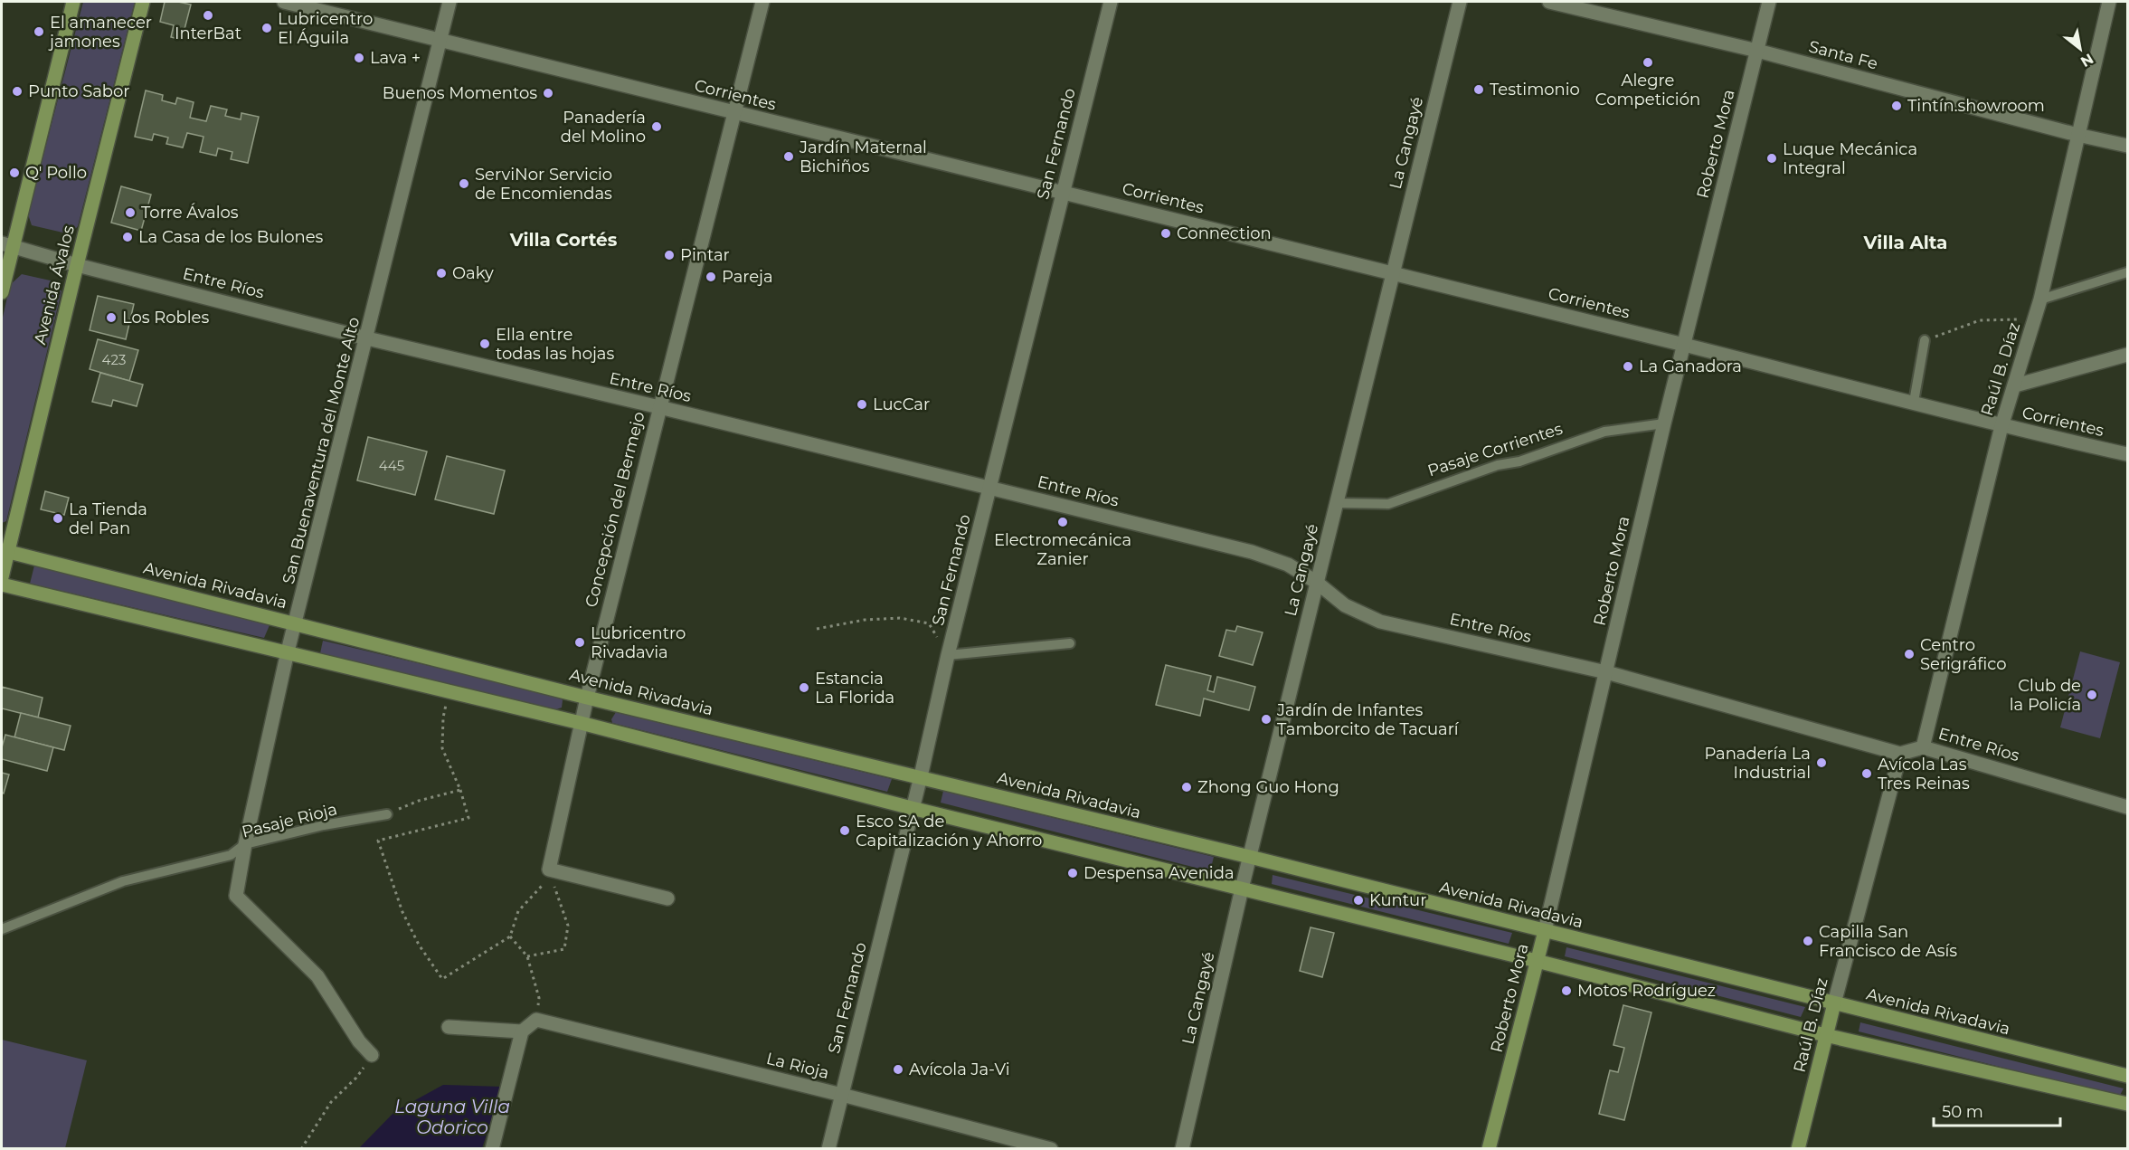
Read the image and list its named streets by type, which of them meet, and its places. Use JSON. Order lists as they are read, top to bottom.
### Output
{
  "streets": {
    "street": [
      "Santa Fe",
      "Corrientes",
      "La Cangayé",
      "San Fernando",
      "Roberto Mora",
      "Entre Ríos",
      "Avenida Ávalos",
      "Raúl B. Díaz",
      "San Buenaventura del Monte Alto",
      "Concepción del Bermejo",
      "Avenida Rivadavia",
      "La Rioja"
    ],
    "lane": ["Pasaje Corrientes", "Pasaje Rioja"]
  },
  "crossings": [
    ["Santa Fe", "Roberto Mora"],
    ["Santa Fe", "Raúl B. Díaz"],
    ["Corrientes", "La Cangayé"],
    ["Corrientes", "San Fernando"],
    ["Corrientes", "Roberto Mora"],
    ["Corrientes", "Raúl B. Díaz"],
    ["Corrientes", "San Buenaventura del Monte Alto"],
    ["Corrientes", "Concepción del Bermejo"],
    ["La Cangayé", "Entre Ríos"],
    ["La Cangayé", "Pasaje Corrientes"],
    ["La Cangayé", "Avenida Rivadavia"],
    ["San Fernando", "Entre Ríos"],
    ["San Fernando", "Avenida Rivadavia"],
    ["San Fernando", "La Rioja"],
    ["Roberto Mora", "Entre Ríos"],
    ["Roberto Mora", "Pasaje Corrientes"],
    ["Roberto Mora", "Avenida Rivadavia"],
    ["Entre Ríos", "Avenida Ávalos"],
    ["Entre Ríos", "Raúl B. Díaz"],
    ["Entre Ríos", "San Buenaventura del Monte Alto"],
    ["Entre Ríos", "Concepción del Bermejo"],
    ["Avenida Ávalos", "Avenida Rivadavia"],
    ["Raúl B. Díaz", "Avenida Rivadavia"],
    ["San Buenaventura del Monte Alto", "Avenida Rivadavia"],
    ["San Buenaventura del Monte Alto", "Pasaje Rioja"],
    ["Concepción del Bermejo", "Avenida Rivadavia"]
  ],
  "districts": ["Villa Cortés", "Villa Alta"],
  "water": ["Laguna Villa Odorico"],
  "places": [
    "InterBat",
    "Lubricentro El Águila",
    "El amanecer jamones",
    "Lava +",
    "Alegre Competición",
    "Testimonio",
    "Punto Sabor",
    "Buenos Momentos",
    "Tintín.showroom",
    "Panadería del Molino",
    "Jardín Maternal Bichiños",
    "Luque Mecánica Integral",
    "Q' Pollo",
    "ServiNor Servicio de Encomiendas",
    "Torre Ávalos",
    "Connection",
    "La Casa de los Bulones",
    "Pintar",
    "Oaky",
    "Pareja",
    "Los Robles",
    "Ella entre todas las hojas",
    "La Ganadora",
    "LucCar",
    "La Tienda del Pan",
    "Electromecánica Zanier",
    "Lubricentro Rivadavia",
    "Centro Serigráfico",
    "Estancia La Florida",
    "Club de la Policía",
    "Jardín de Infantes Tamborcito de Tacuarí",
    "Panadería La Industrial",
    "Avícola Las Tres Reinas",
    "Zhong Guo Hong",
    "Esco SA de Capitalización y Ahorro",
    "Despensa Avenida",
    "Kuntur",
    "Capilla San Francisco de Asís",
    "Motos Rodríguez",
    "Avícola Ja-Vi"
  ],
  "house_numbers": ["423", "445"],
  "scale_bar": "50 m",
  "north": "bottom right"
}
